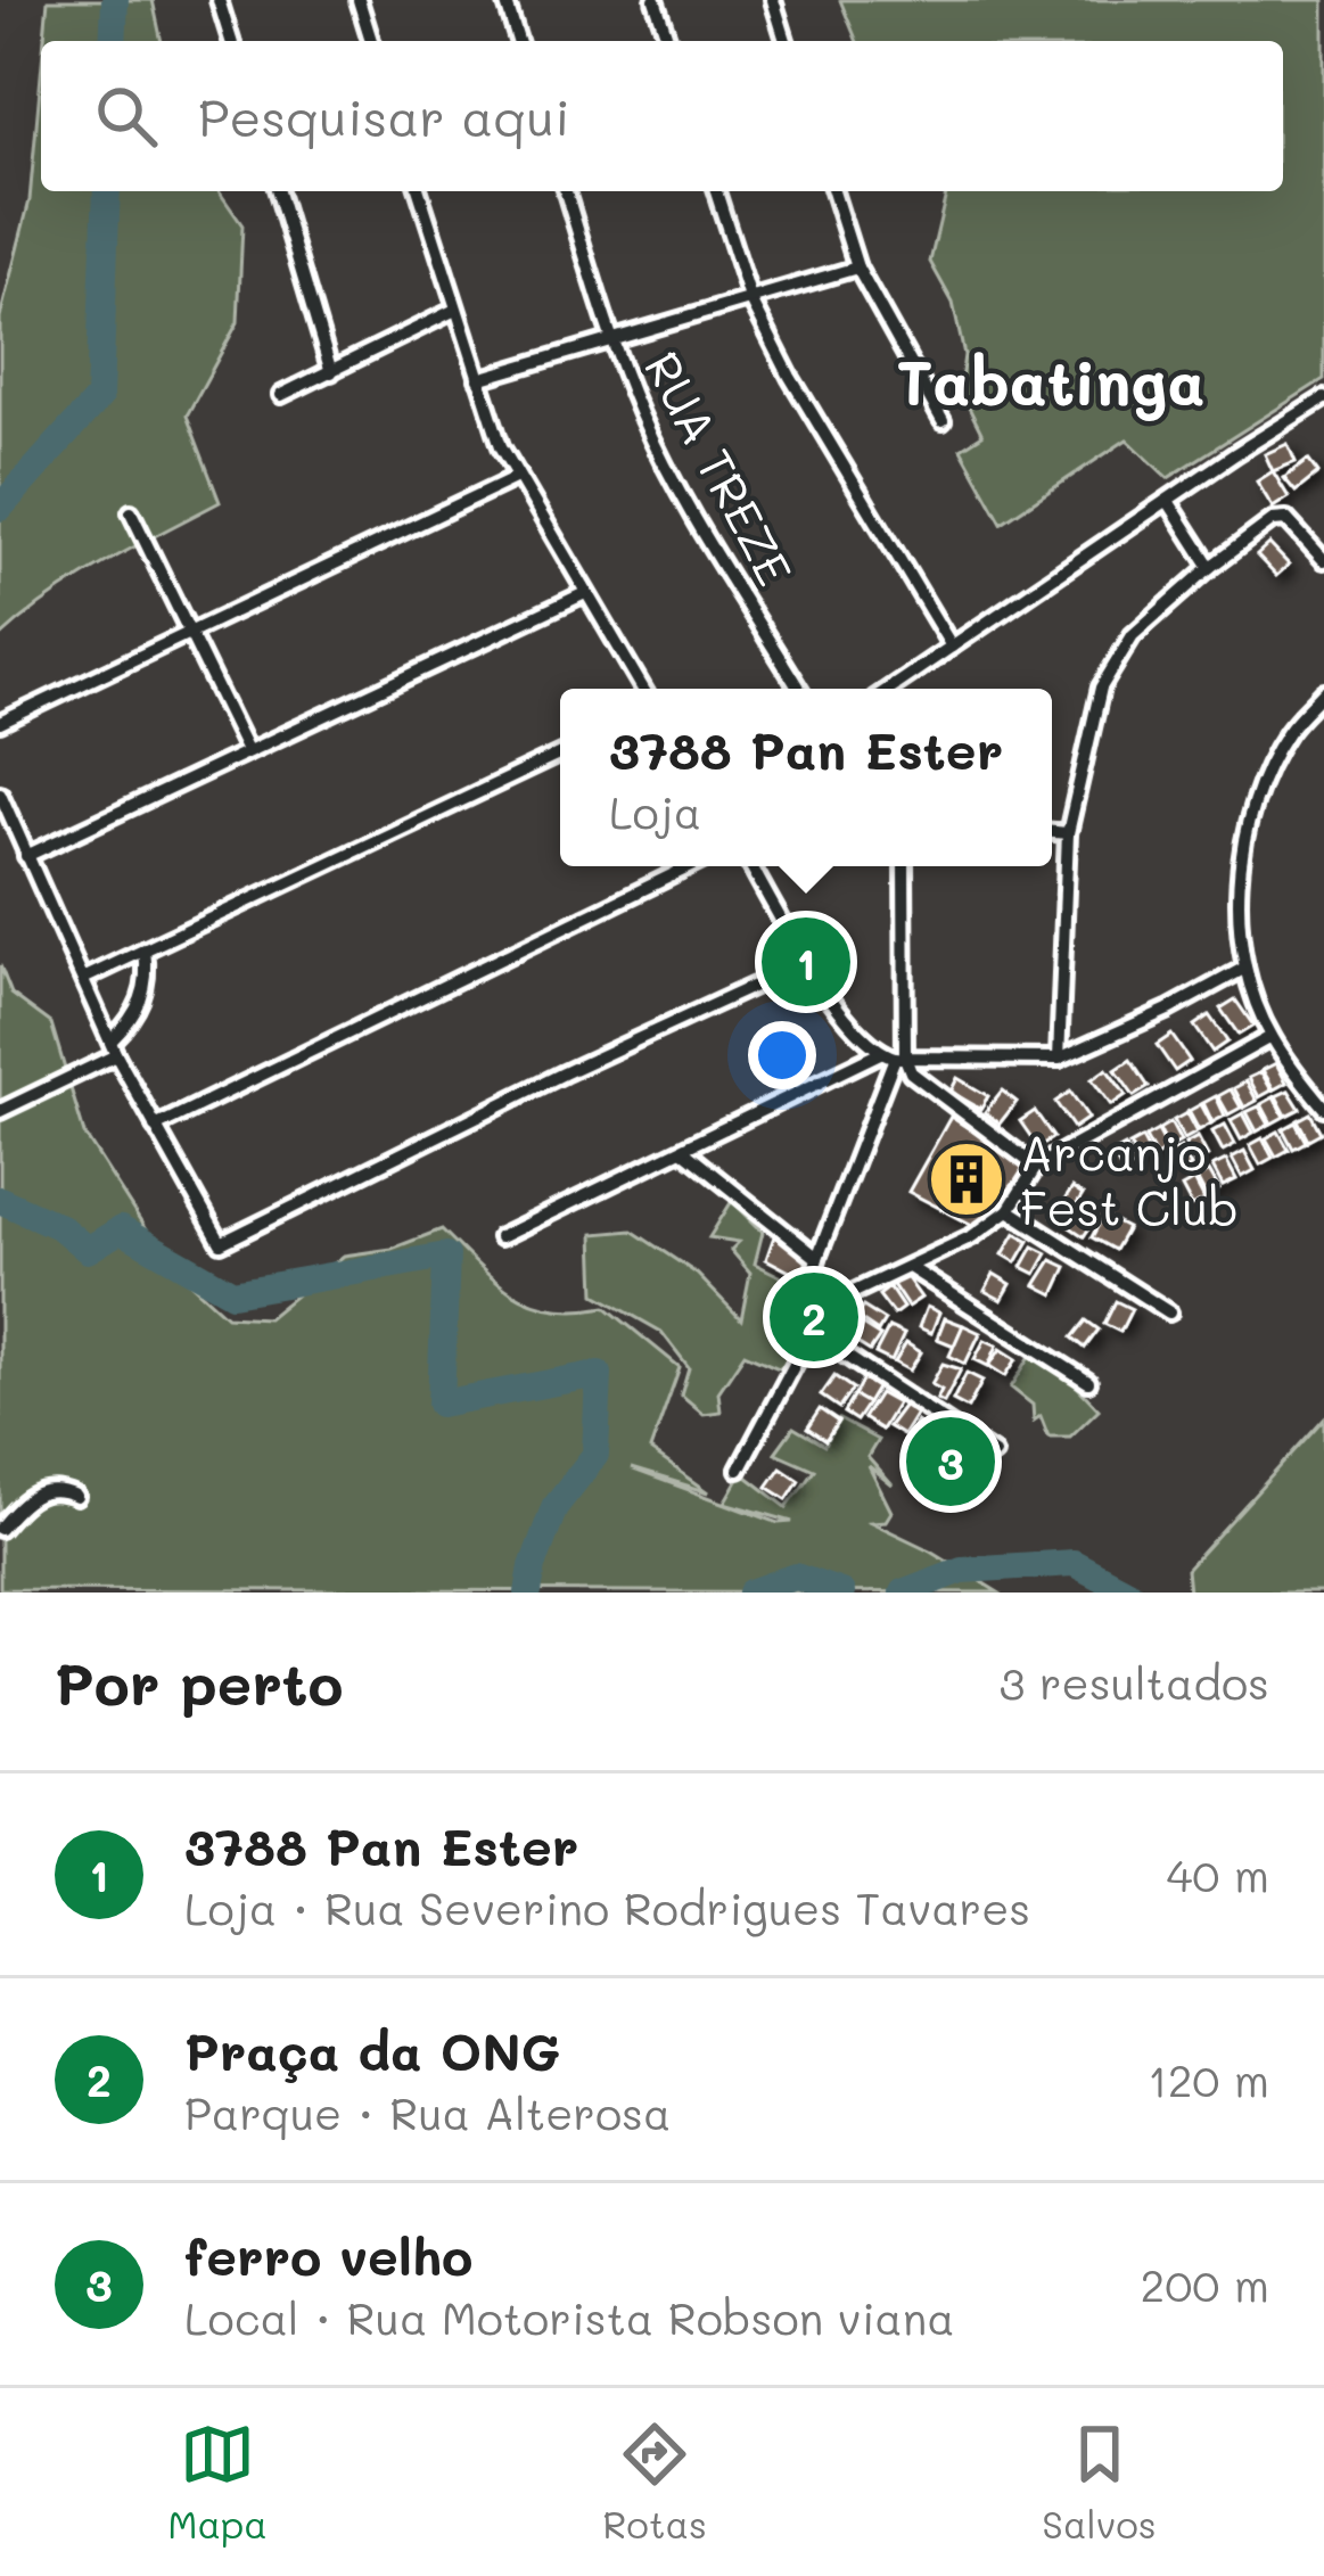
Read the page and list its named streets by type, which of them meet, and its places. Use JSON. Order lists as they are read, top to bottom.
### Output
{
  "streets": {
    "street": ["RUA TREZE"]
  },
  "districts": ["Tabatinga"],
  "places": {
    "building": ["Arcanjo Fest Club"]
  },
  "page": {
    "search": "Pesquisar aqui",
    "popup": ["3788 Pan Ester", "Loja"],
    "pins": ["1", "2", "3"],
    "heading": ["Por perto", "3 resultados"],
    "list": [
      {
        "mark": "1",
        "name": "3788 Pan Ester",
        "note": "Loja · Rua Severino Rodrigues Tavares",
        "value": "40 m"
      },
      {
        "mark": "2",
        "name": "Praça da ONG",
        "note": "Parque · Rua Alterosa",
        "value": "120 m"
      },
      {
        "mark": "3",
        "name": "ferro velho",
        "note": "Local · Rua Motorista Robson viana",
        "value": "200 m"
      }
    ],
    "nav": ["Mapa", "Rotas", "Salvos"]
  }
}
